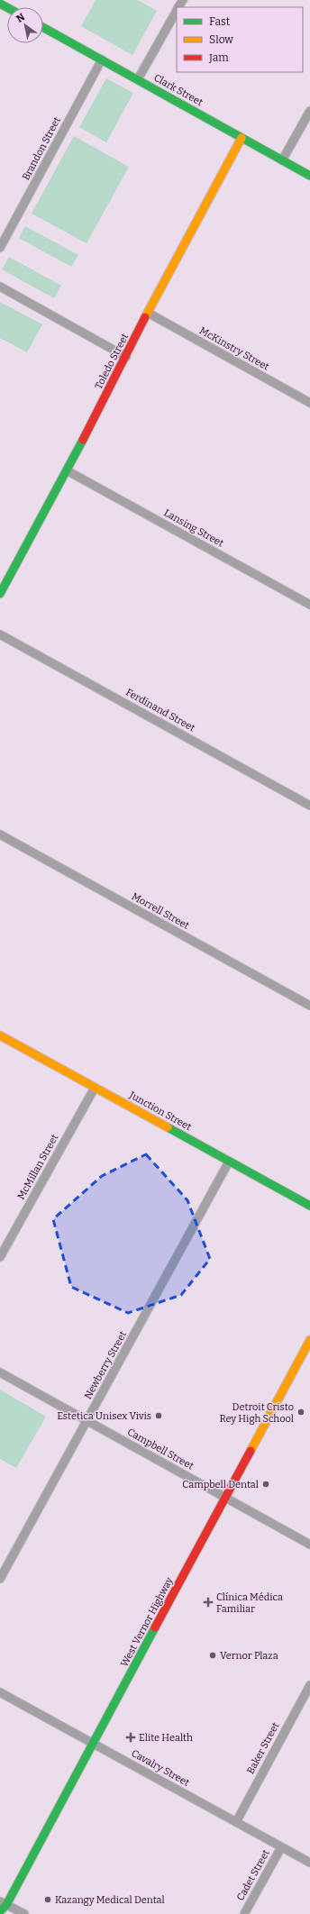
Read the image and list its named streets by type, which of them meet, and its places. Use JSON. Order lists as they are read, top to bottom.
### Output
{
  "streets": {
    "street": [
      "Clark Street",
      "Brandon Street",
      "McKinstry Street",
      "Toledo Street",
      "Lansing Street",
      "Ferdinand Street",
      "Morrell Street",
      "Junction Street",
      "McMillan Street",
      "Newberry Street",
      "Campbell Street",
      "West Vernor Highway",
      "Baker Street",
      "Cavalry Street",
      "Cadet Street"
    ]
  },
  "crossings": [
    ["Clark Street", "Brandon Street"],
    ["Clark Street", "Toledo Street"],
    ["McKinstry Street", "Toledo Street"],
    ["Toledo Street", "Lansing Street"],
    ["Junction Street", "McMillan Street"],
    ["Junction Street", "Newberry Street"],
    ["Newberry Street", "Campbell Street"],
    ["Campbell Street", "West Vernor Highway"],
    ["West Vernor Highway", "Cavalry Street"],
    ["Baker Street", "Cavalry Street"],
    ["Cavalry Street", "Cadet Street"]
  ],
  "places": {
    "other": [
      "Detroit Cristo Rey High School",
      "Estetica Unisex Vivis",
      "Campbell Dental",
      "Vernor Plaza",
      "Kazangy Medical Dental"
    ],
    "health": ["Clínica Médica Familiar", "Elite Health"]
  },
  "legend": ["Fast", "Slow", "Jam"],
  "north": "top left"
}
